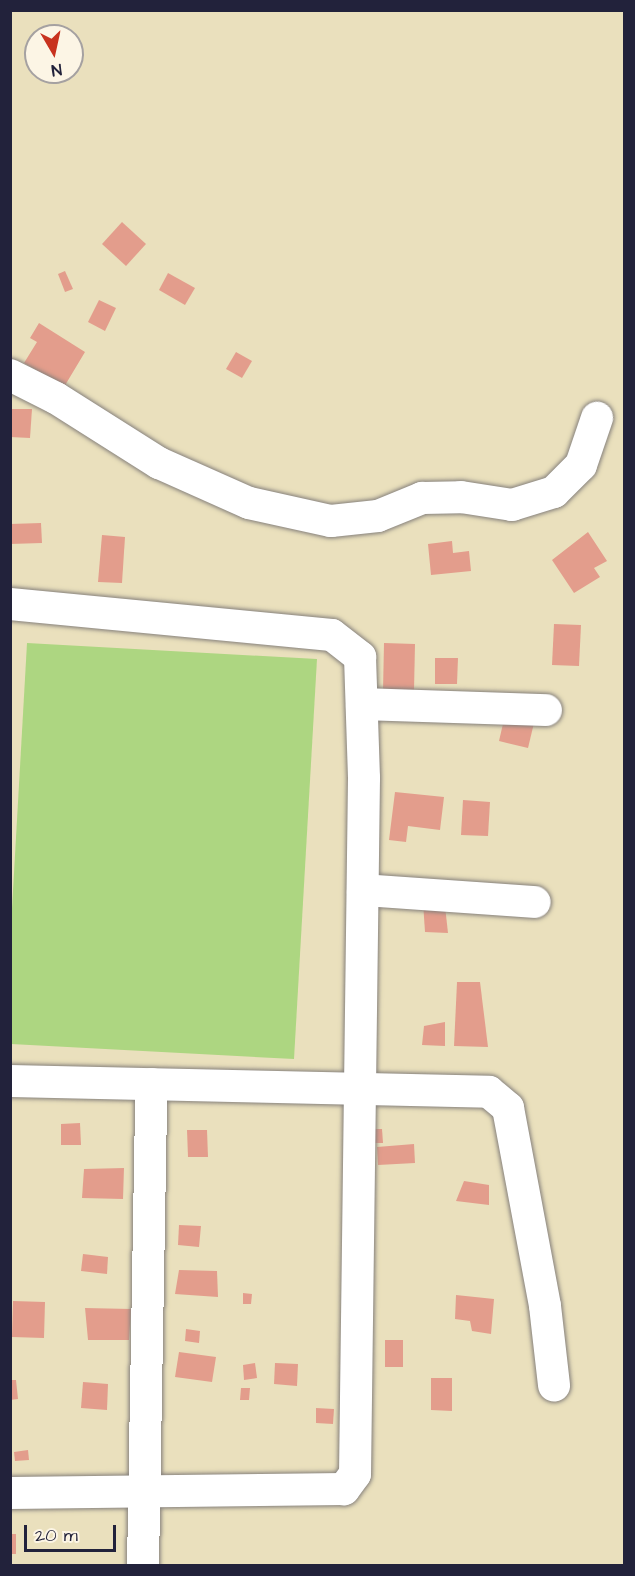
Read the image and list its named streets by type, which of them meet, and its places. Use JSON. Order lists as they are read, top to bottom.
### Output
{
  "scale_bar": "20 m",
  "north": "bottom"
}
